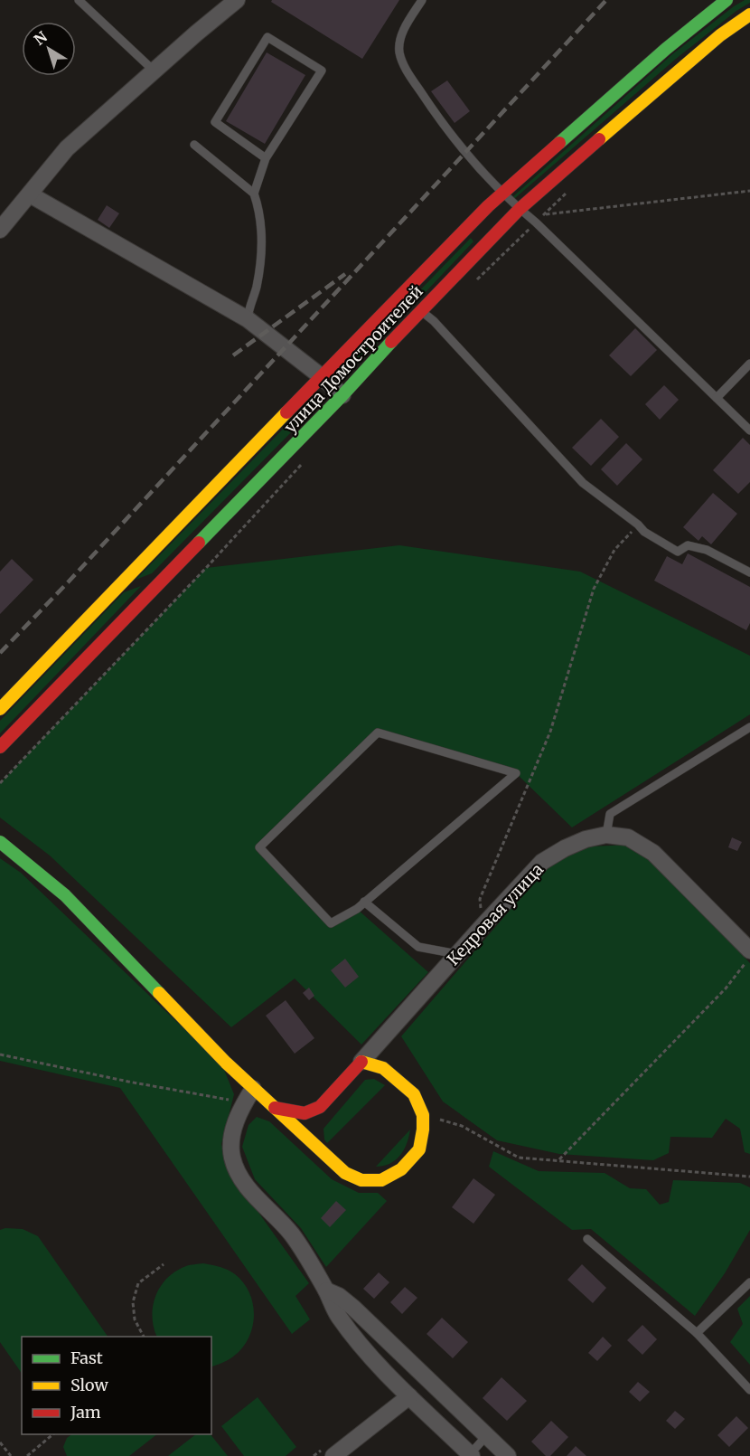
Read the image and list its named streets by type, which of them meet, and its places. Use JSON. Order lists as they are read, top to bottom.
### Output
{
  "streets": {
    "main road": ["улица Домостроителей"],
    "street": ["Кедровая улица"]
  },
  "legend": ["Fast", "Slow", "Jam"],
  "north": "top left"
}
